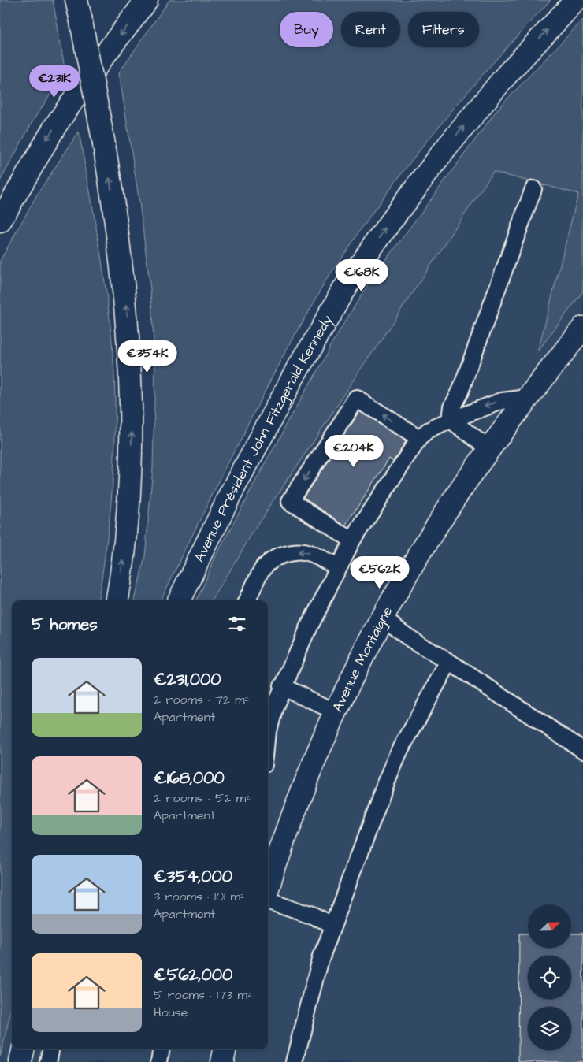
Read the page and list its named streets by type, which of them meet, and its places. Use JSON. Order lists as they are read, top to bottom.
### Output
{
  "streets": {
    "main road": ["Avenue Président John Fitzgerald Kennedy", "Avenue Montaigne"]
  },
  "one_way": ["Avenue Président John Fitzgerald Kennedy"],
  "north": "right",
  "page": {
    "chip": ["Buy", "Rent", "Filters"],
    "price": [
      "€231K",
      "€168K",
      "€354K",
      "€204K",
      "€562K"
    ],
    "heading": "5 homes",
    "list": [
      {
        "name": "€231,000",
        "note": "2 rooms · 72 m² · Apartment"
      },
      {
        "name": "€168,000",
        "note": "2 rooms · 52 m² · Apartment"
      },
      {
        "name": "€354,000",
        "note": "3 rooms · 101 m² · Apartment"
      },
      {
        "name": "€562,000",
        "note": "5 rooms · 173 m² · House"
      }
    ]
  }
}
